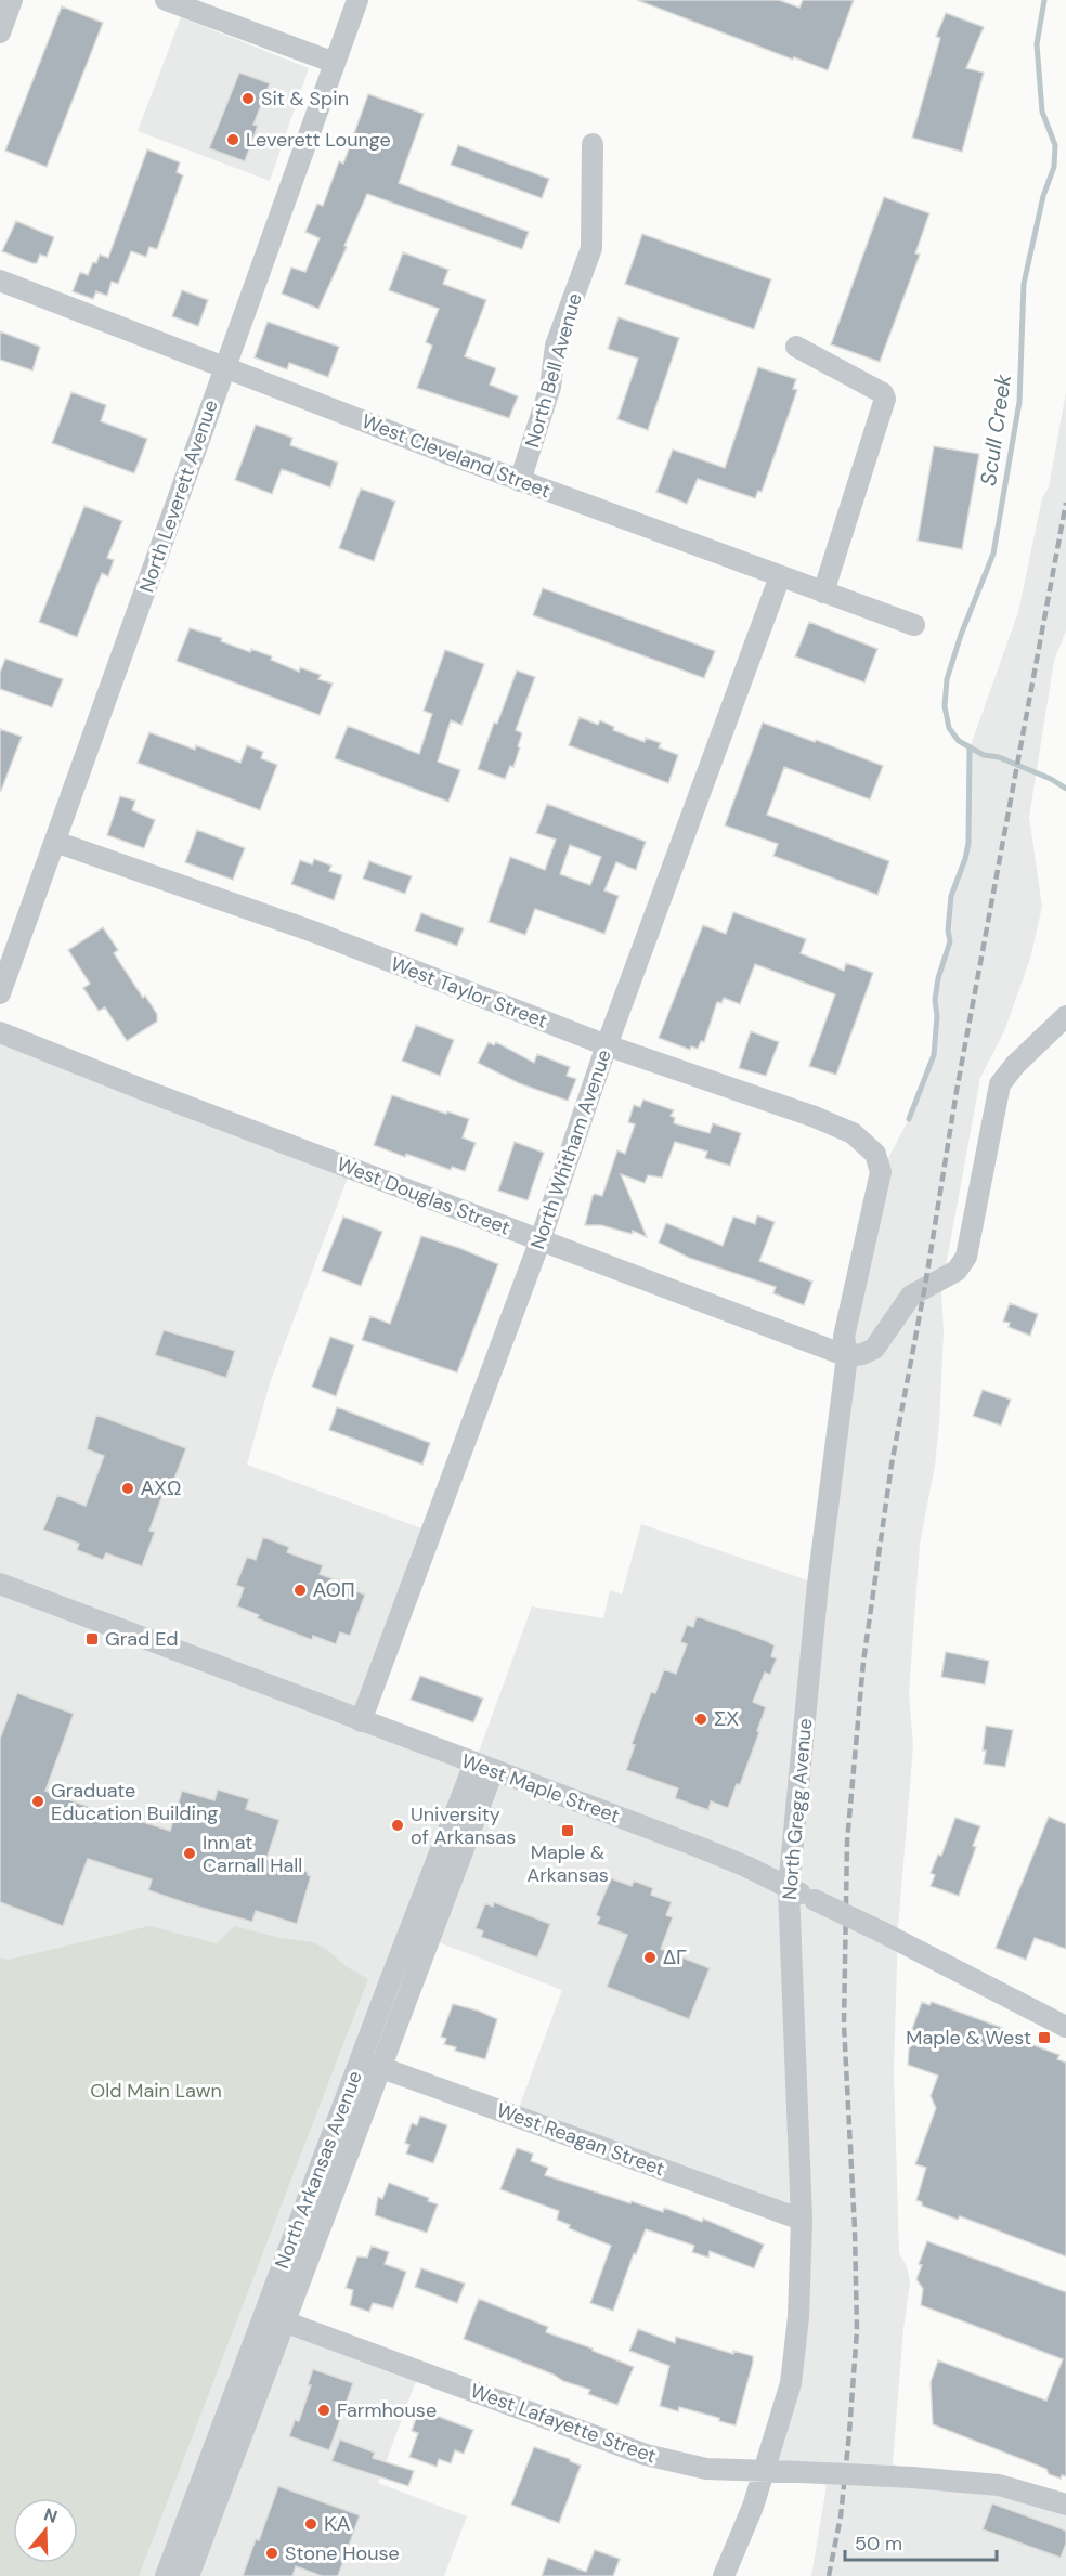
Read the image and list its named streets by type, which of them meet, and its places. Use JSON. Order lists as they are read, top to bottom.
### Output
{
  "streets": {
    "street": [
      "North Bell Avenue",
      "West Cleveland Street",
      "North Leverett Avenue",
      "West Taylor Street",
      "North Whitham Avenue",
      "West Douglas Street",
      "West Maple Street",
      "North Gregg Avenue",
      "West Reagan Street",
      "North Arkansas Avenue",
      "West Lafayette Street"
    ]
  },
  "crossings": [
    ["North Bell Avenue", "West Cleveland Street"],
    ["West Cleveland Street", "North Leverett Avenue"],
    ["West Cleveland Street", "North Whitham Avenue"],
    ["North Leverett Avenue", "West Taylor Street"],
    ["West Taylor Street", "North Whitham Avenue"],
    ["West Taylor Street", "North Gregg Avenue"],
    ["North Whitham Avenue", "West Douglas Street"],
    ["North Whitham Avenue", "West Maple Street"],
    ["West Douglas Street", "North Gregg Avenue"],
    ["West Maple Street", "North Gregg Avenue"],
    ["West Maple Street", "North Arkansas Avenue"],
    ["North Gregg Avenue", "West Reagan Street"],
    ["North Gregg Avenue", "West Lafayette Street"],
    ["West Reagan Street", "North Arkansas Avenue"],
    ["North Arkansas Avenue", "West Lafayette Street"]
  ],
  "water": ["Scull Creek"],
  "parks": ["Old Main Lawn"],
  "places": {
    "other": [
      "Sit & Spin",
      "Leverett Lounge",
      "ΑΧΩ",
      "ΑΟΠ",
      "ΣΧ",
      "Graduate Education Building",
      "University of Arkansas",
      "Inn at Carnall Hall",
      "ΔΓ",
      "Farmhouse",
      "ΚΑ",
      "Stone House"
    ],
    "transit": ["Grad Ed", "Maple & Arkansas", "Maple & West"]
  },
  "scale_bar": "50 m",
  "north": "top"
}
